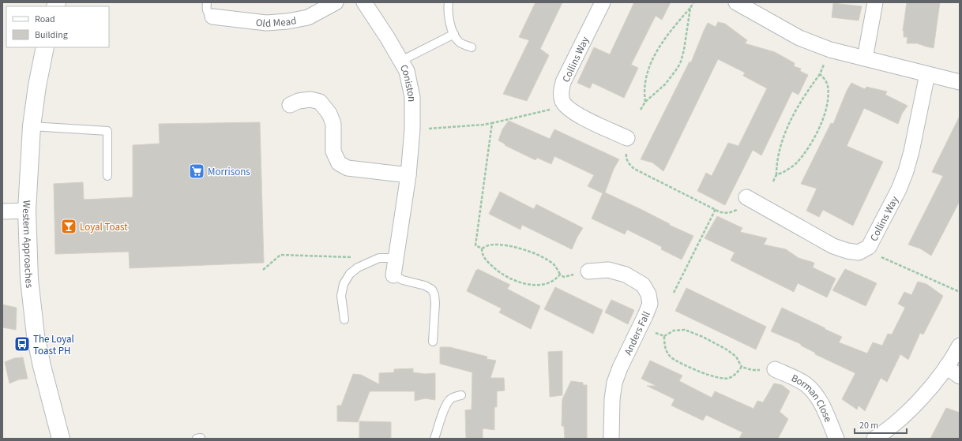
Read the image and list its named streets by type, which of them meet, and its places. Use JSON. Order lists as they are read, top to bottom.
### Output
{
  "streets": {
    "street": [
      "Old Mead",
      "Collins Way",
      "Coniston",
      "Western Approaches",
      "Anders Fall",
      "Borman Close"
    ]
  },
  "places": {
    "supermarket": ["Morrisons"],
    "bar": ["Loyal Toast"],
    "bus stop": ["The Loyal Toast PH"]
  },
  "legend": ["Road", "Building"],
  "scale_bar": "20 m"
}
